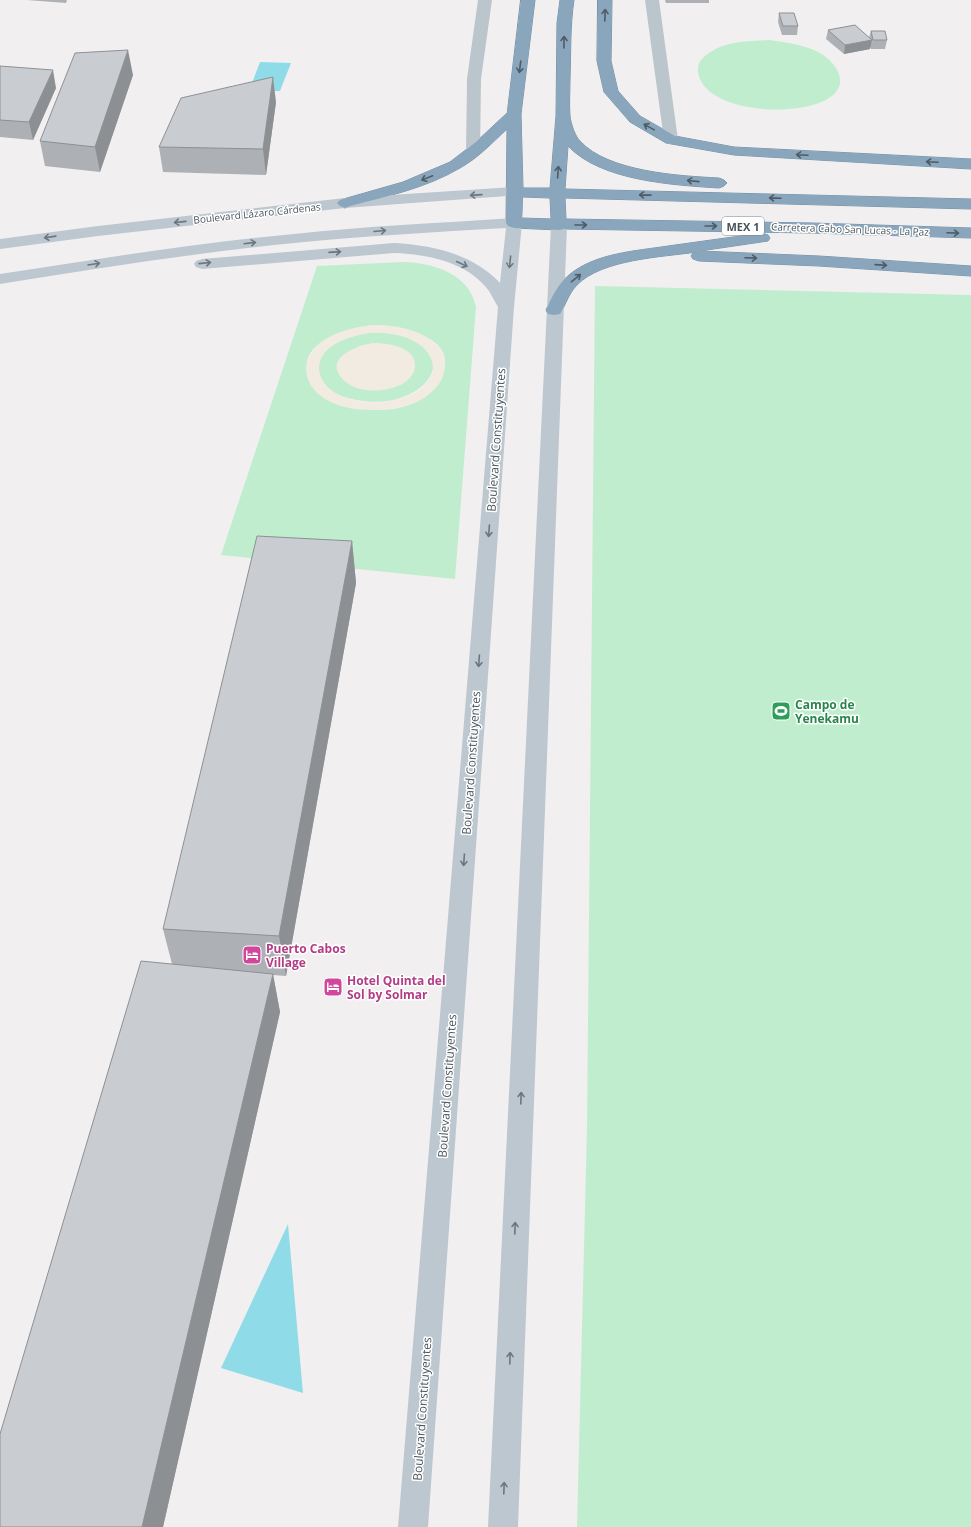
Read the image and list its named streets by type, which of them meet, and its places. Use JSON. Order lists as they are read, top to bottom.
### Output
{
  "streets": {
    "highway": ["MEX 1", "Carretera Cabo San Lucas - La Paz", "Boulevard Constituyentes"],
    "street": ["Boulevard Lázaro Cárdenas"]
  },
  "crossings": [
    ["Boulevard Lázaro Cárdenas", "Boulevard Constituyentes"],
    ["Carretera Cabo San Lucas - La Paz", "Boulevard Constituyentes"]
  ],
  "one_way": ["Boulevard Constituyentes"],
  "places": {
    "sports": ["Campo de Yenekamu"],
    "hotel": ["Puerto Cabos Village", "Hotel Quinta del Sol by Solmar"]
  }
}
